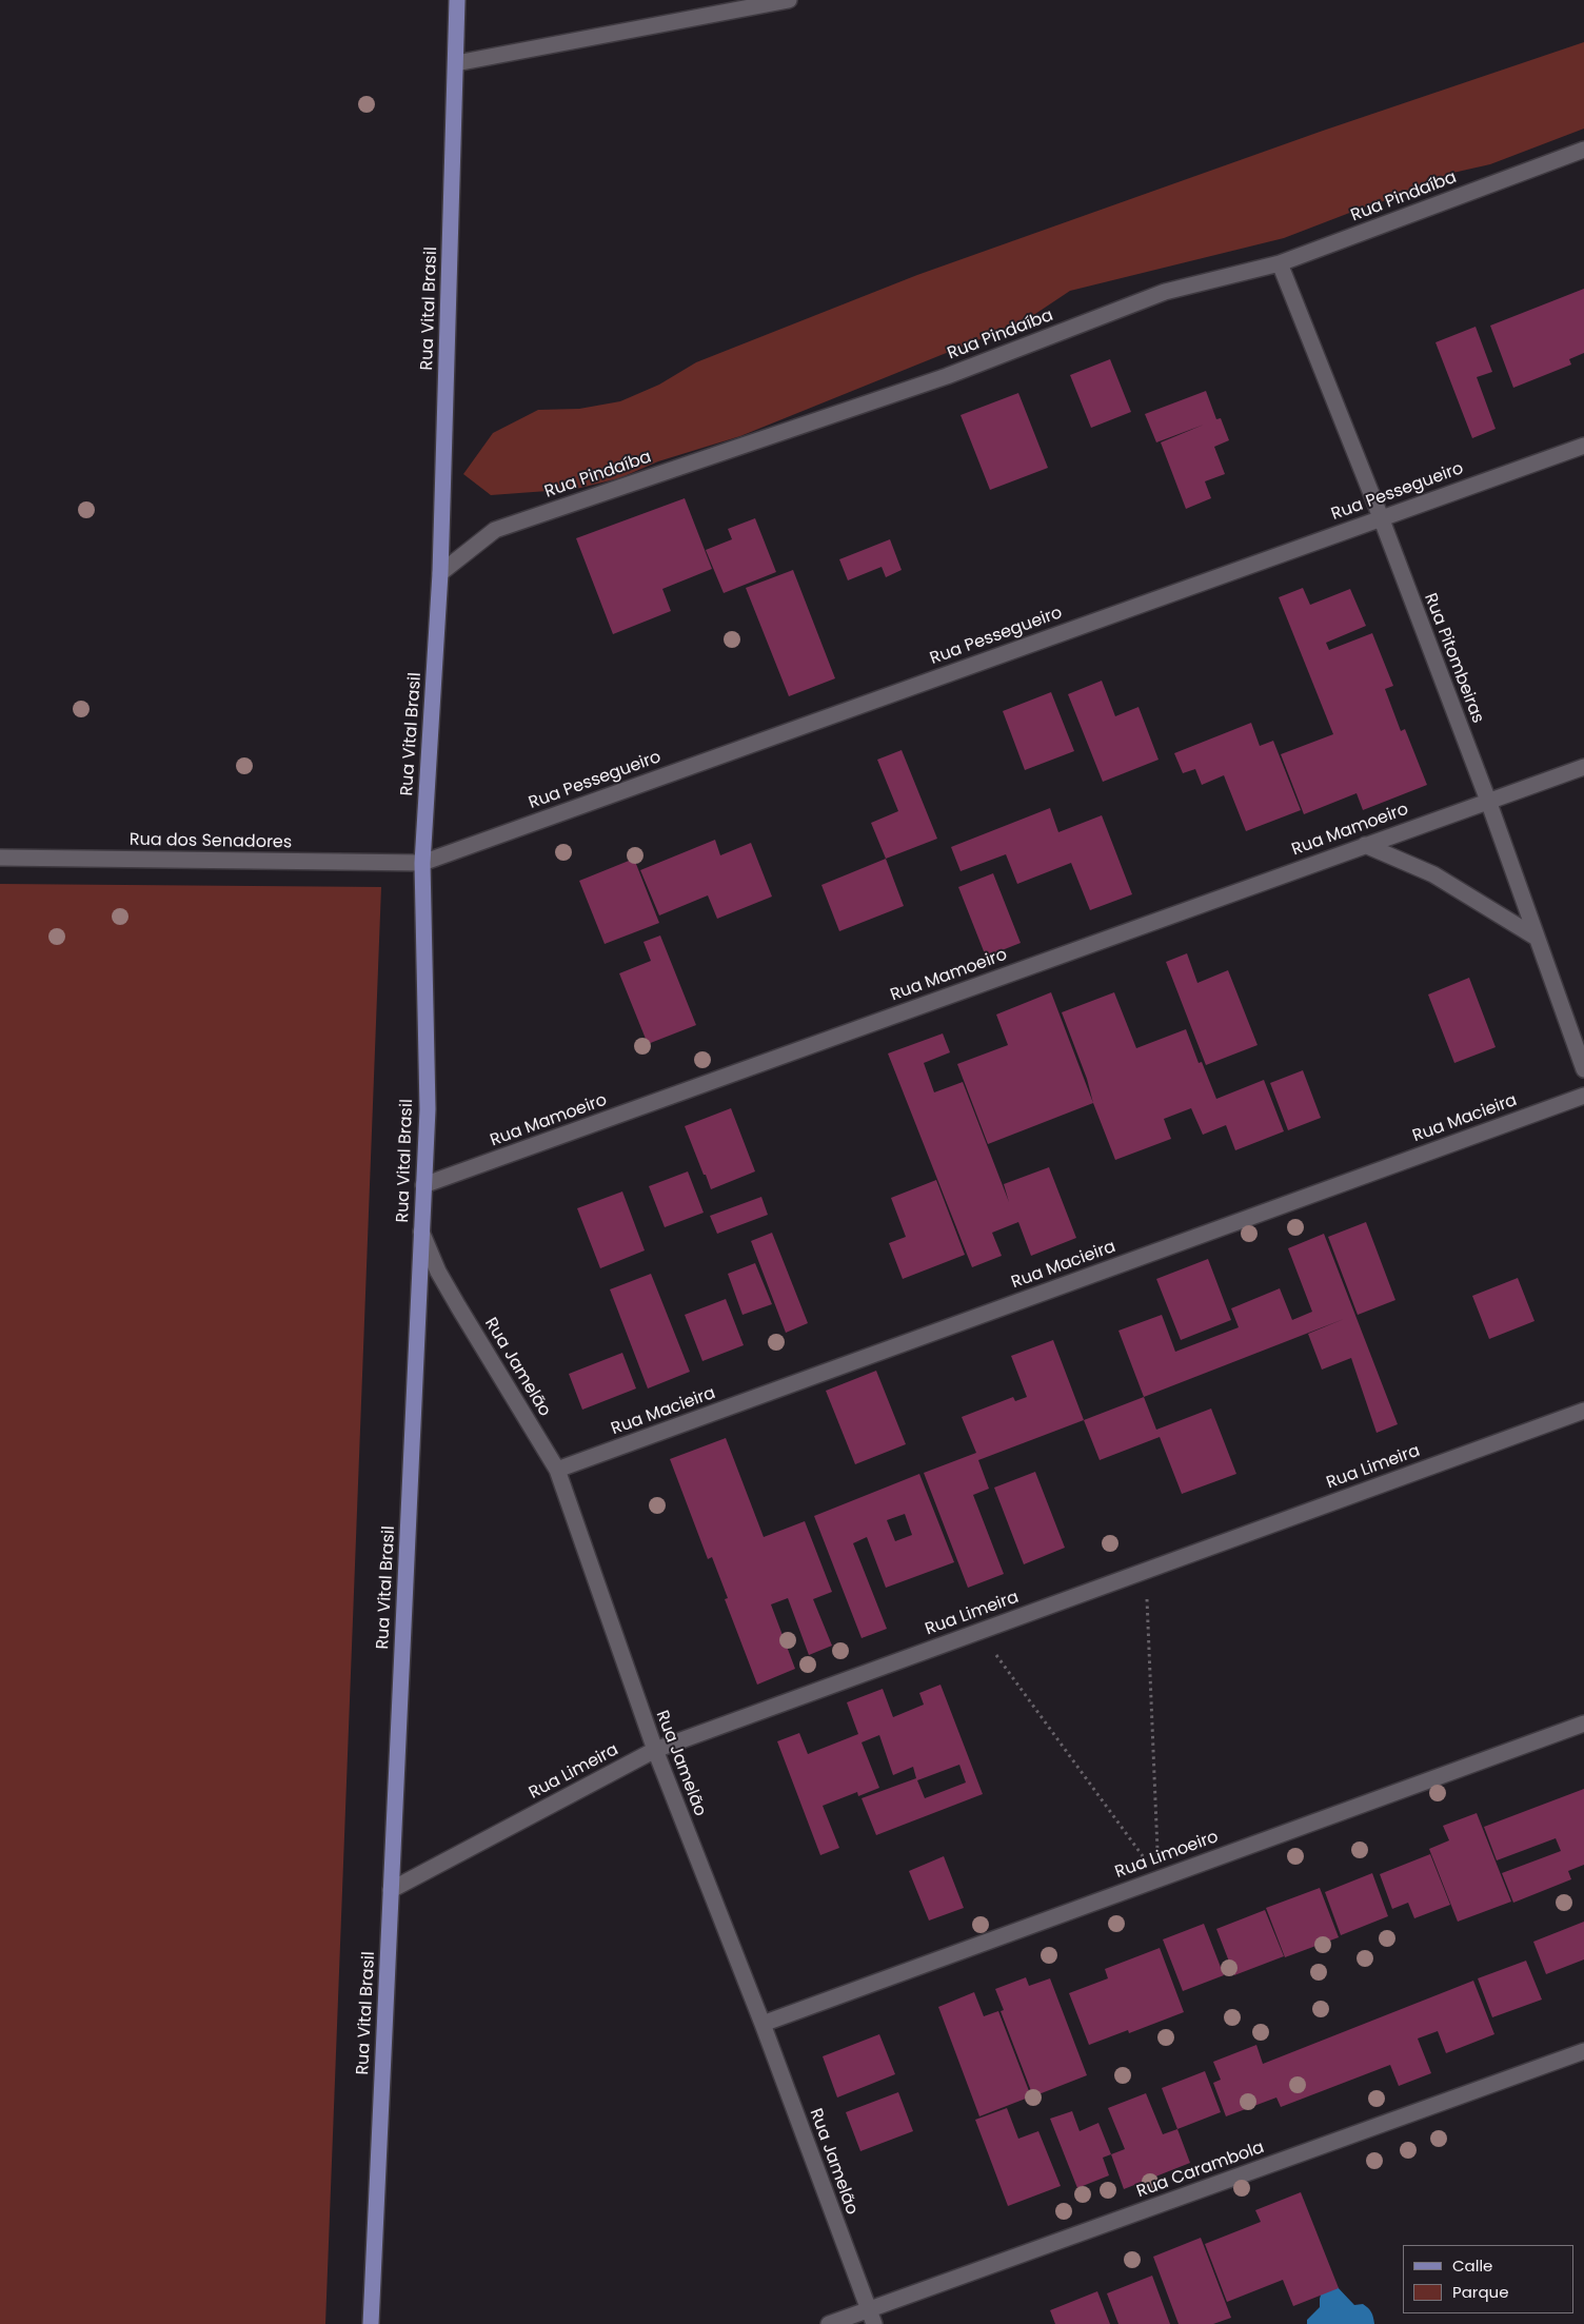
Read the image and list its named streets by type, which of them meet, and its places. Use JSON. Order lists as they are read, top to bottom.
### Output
{
  "streets": {
    "main road": ["Rua Vital Brasil"],
    "street": [
      "Rua Pindaíba",
      "Rua Pessegueiro",
      "Rua Pitombeiras",
      "Rua Mamoeiro",
      "Rua dos Senadores",
      "Rua Macieira",
      "Rua Jamelão",
      "Rua Limeira",
      "Rua Limoeiro",
      "Rua Carambola"
    ]
  },
  "crossings": [
    ["Rua Pindaíba", "Rua Vital Brasil"],
    ["Rua Pindaíba", "Rua Pitombeiras"],
    ["Rua Vital Brasil", "Rua Pessegueiro"],
    ["Rua Vital Brasil", "Rua Mamoeiro"],
    ["Rua Vital Brasil", "Rua dos Senadores"],
    ["Rua Vital Brasil", "Rua Jamelão"],
    ["Rua Vital Brasil", "Rua Limeira"],
    ["Rua Pessegueiro", "Rua Pitombeiras"],
    ["Rua Pessegueiro", "Rua dos Senadores"],
    ["Rua Pitombeiras", "Rua Mamoeiro"],
    ["Rua Macieira", "Rua Jamelão"],
    ["Rua Jamelão", "Rua Limeira"],
    ["Rua Jamelão", "Rua Limoeiro"],
    ["Rua Jamelão", "Rua Carambola"]
  ],
  "legend": ["Calle", "Parque"]
}
